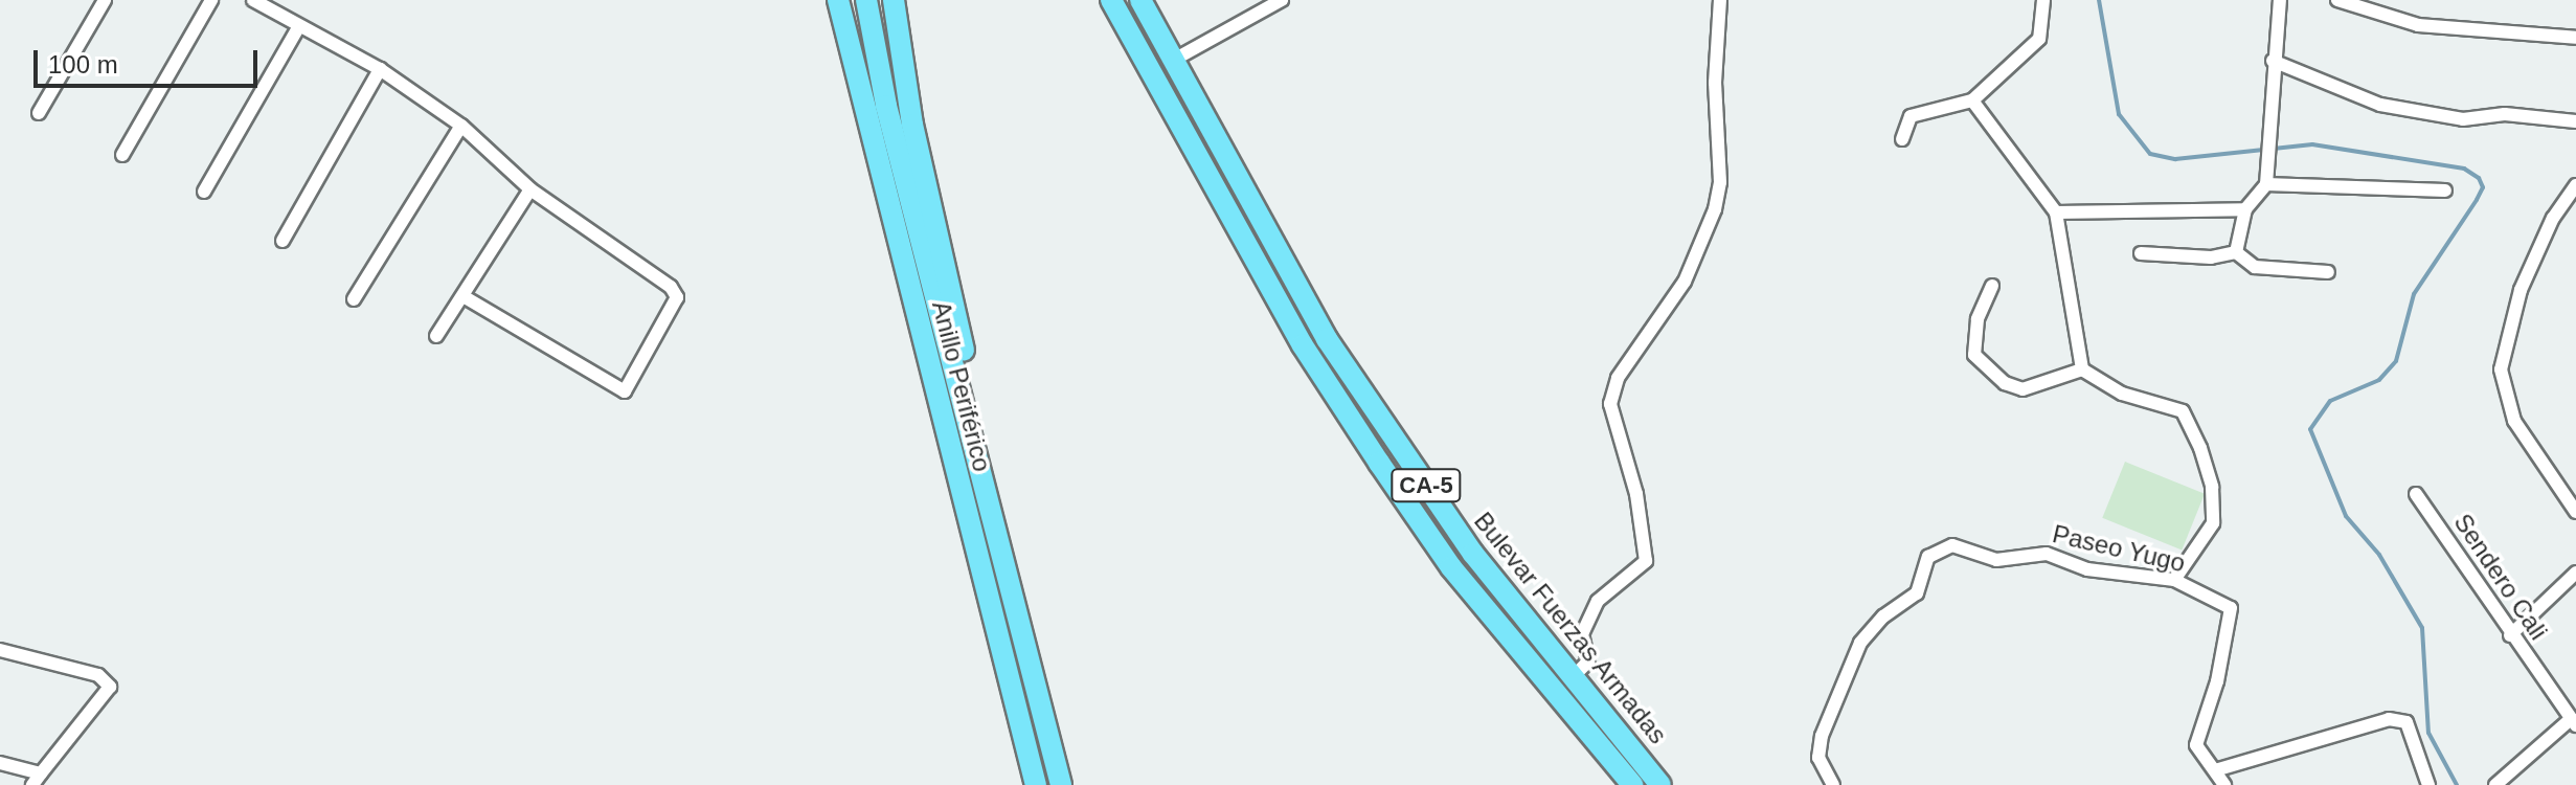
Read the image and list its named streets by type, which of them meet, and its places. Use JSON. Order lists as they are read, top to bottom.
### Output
{
  "streets": {
    "highway": ["Anillo Periférico", "CA-5", "Bulevar Fuerzas Armadas"],
    "street": ["Paseo Yugo", "Sendero Cali"]
  },
  "crossings": [
    ["CA-5", "Bulevar Fuerzas Armadas"]
  ],
  "scale_bar": "100 m"
}
